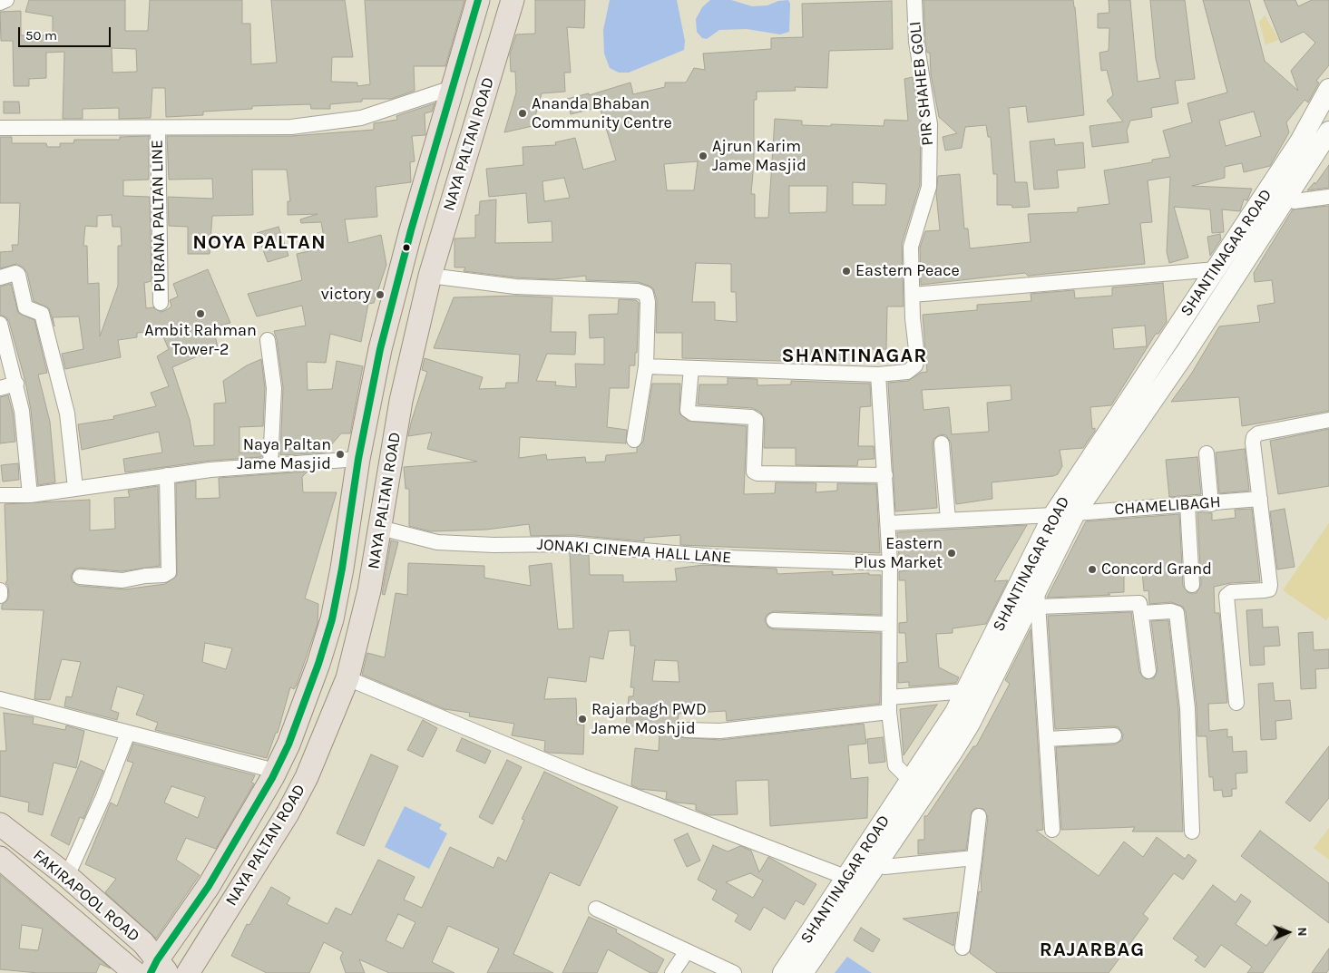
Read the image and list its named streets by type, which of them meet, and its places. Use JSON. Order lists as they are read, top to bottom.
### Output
{
  "streets": {
    "main road": ["NAYA PALTAN ROAD", "SHANTINAGAR ROAD", "FAKIRAPOOL ROAD"],
    "street": [
      "PIR SHAHEB GOLI",
      "PURANA PALTAN LINE",
      "CHAMELIBAGH",
      "JONAKI CINEMA HALL LANE"
    ]
  },
  "crossings": [
    ["NAYA PALTAN ROAD", "PURANA PALTAN LINE"],
    ["NAYA PALTAN ROAD", "JONAKI CINEMA HALL LANE"],
    ["NAYA PALTAN ROAD", "FAKIRAPOOL ROAD"],
    ["SHANTINAGAR ROAD", "CHAMELIBAGH"]
  ],
  "districts": ["NOYA PALTAN", "SHANTINAGAR", "RAJARBAG"],
  "places": [
    "Ananda Bhaban Community Centre",
    "Ajrun Karim Jame Masjid",
    "Eastern Peace",
    "victory",
    "Ambit Rahman Tower-2",
    "Naya Paltan Jame Masjid",
    "Eastern Plus Market",
    "Concord Grand",
    "Rajarbagh PWD Jame Moshjid"
  ],
  "scale_bar": "50 m",
  "north": "right"
}
